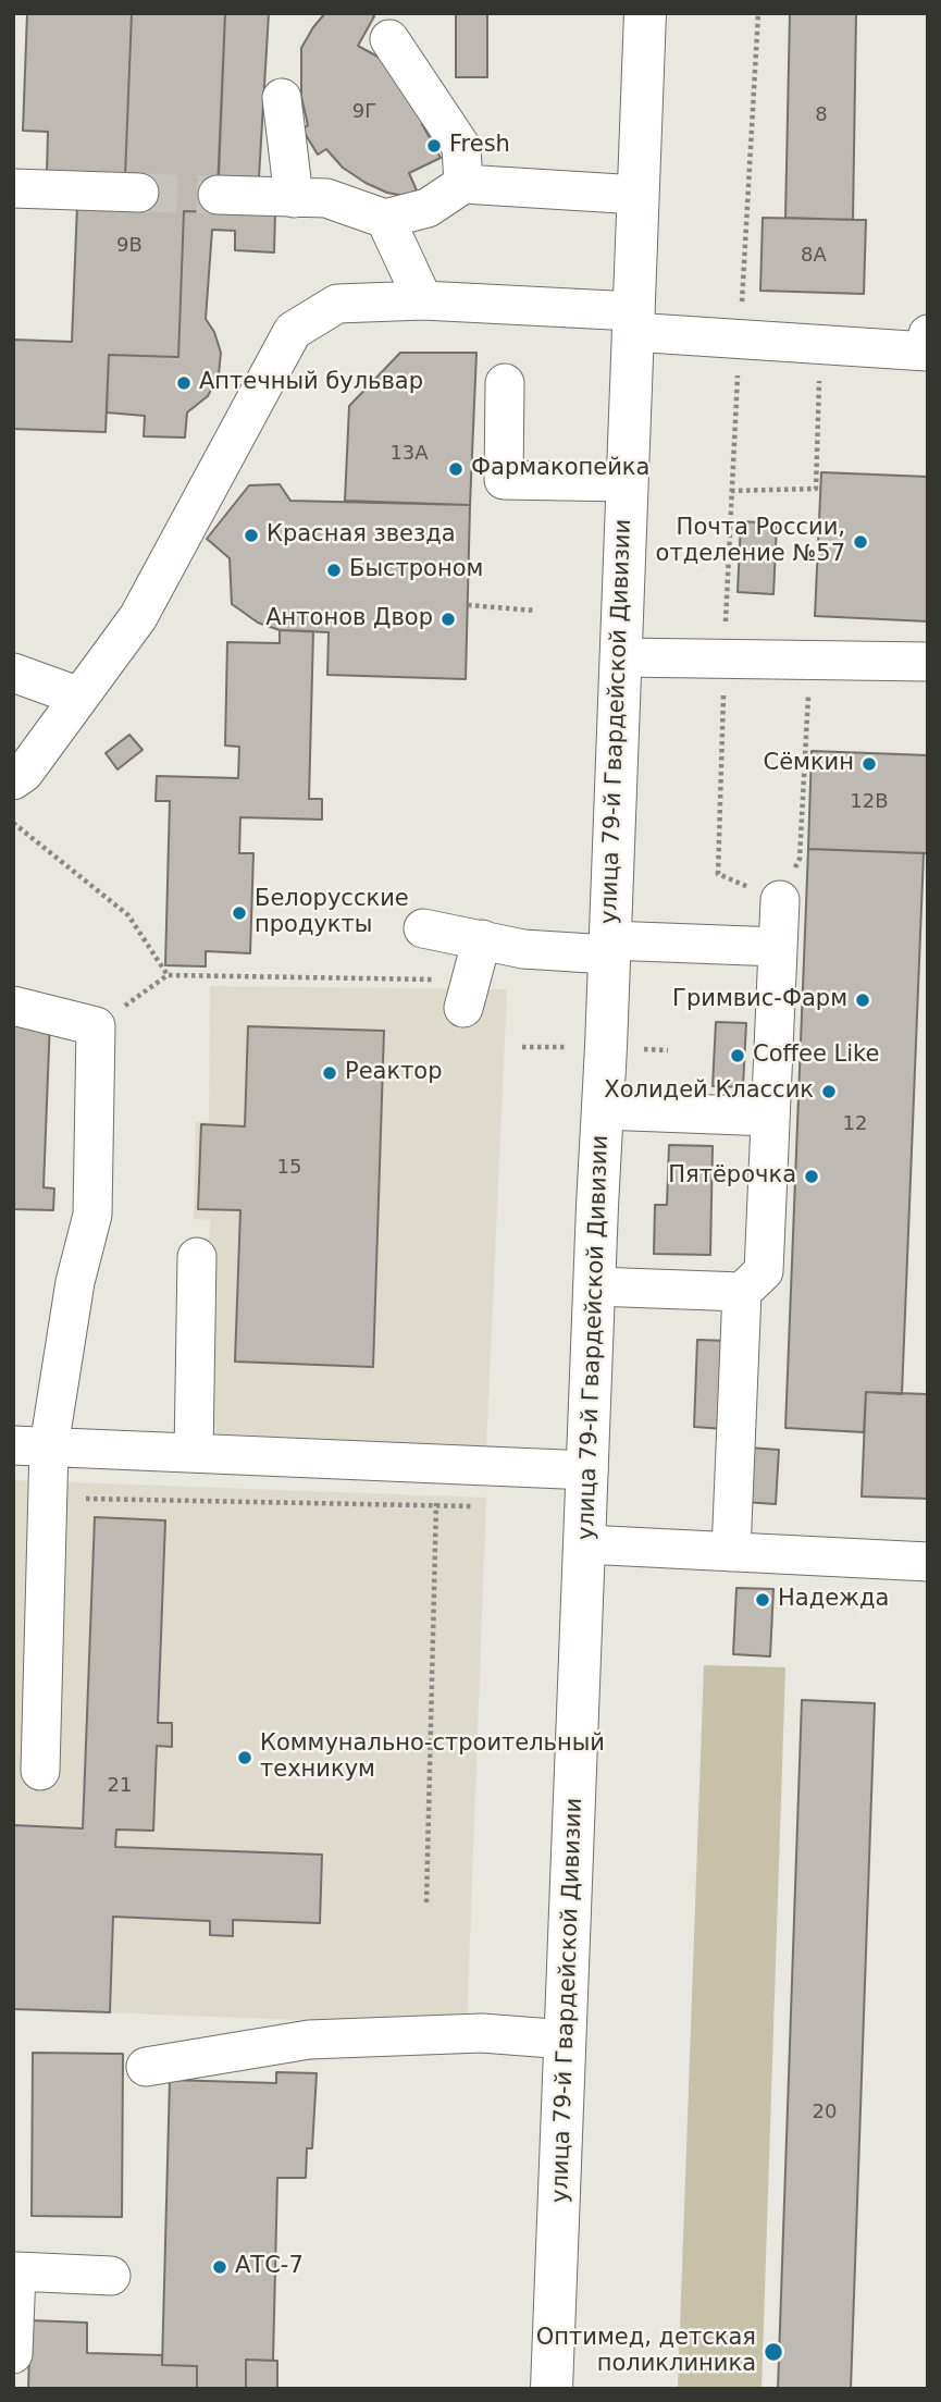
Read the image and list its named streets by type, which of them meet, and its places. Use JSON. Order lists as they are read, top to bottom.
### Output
{
  "streets": {
    "main road": ["улица 79-й Гвардейской Дивизии"]
  },
  "places": [
    "Fresh",
    "Аптечный бульвар",
    "Фармакопейка",
    "Красная звезда",
    "Почта России, отделение №57",
    "Быстроном",
    "Антонов Двор",
    "Сёмкин",
    "Белорусские продукты",
    "Гримвис-Фарм",
    "Coffee Like",
    "Реактор",
    "Холидей Классик",
    "Пятёрочка",
    "Надежда",
    "Коммунально-строительный техникум",
    "АТС-7",
    "Оптимед, детская поликлиника"
  ],
  "house_numbers": [
    "9Г",
    "8",
    "9В",
    "8А",
    "13А",
    "12В",
    "12",
    "15",
    "21",
    "20"
  ]
}
